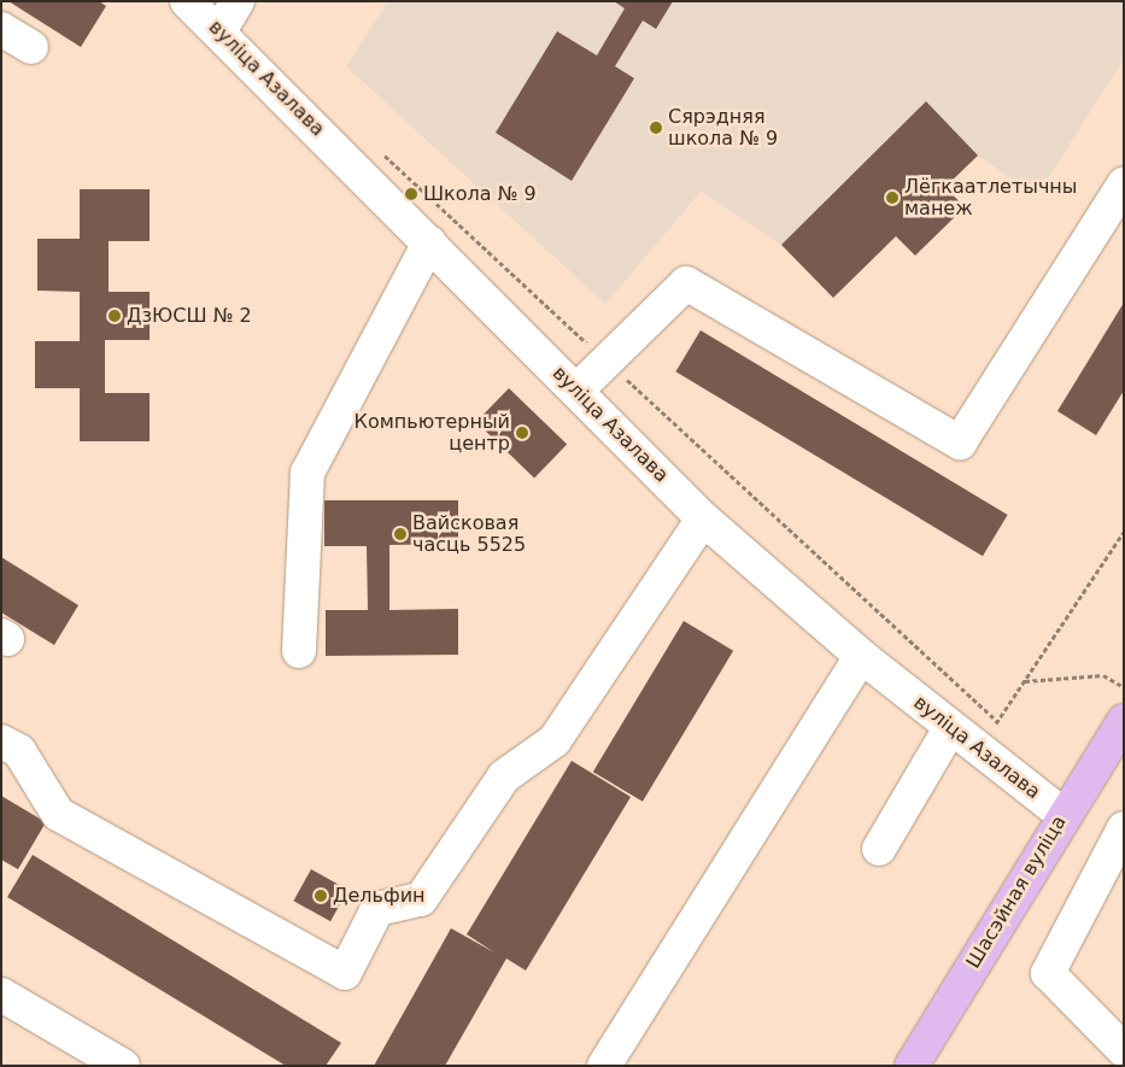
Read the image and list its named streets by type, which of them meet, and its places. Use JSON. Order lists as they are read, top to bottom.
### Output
{
  "streets": {
    "main road": ["Шасэйная вуліца"],
    "street": ["вуліца Азалава"]
  },
  "crossings": [
    ["вуліца Азалава", "Шасэйная вуліца"]
  ],
  "places": [
    "Сярэдняя школа № 9",
    "Школа № 9",
    "Лёгкаатлетычны манеж",
    "ДзЮСШ № 2",
    "Компьютерный центр",
    "Вайсковая часць 5525",
    "Дельфин"
  ]
}
